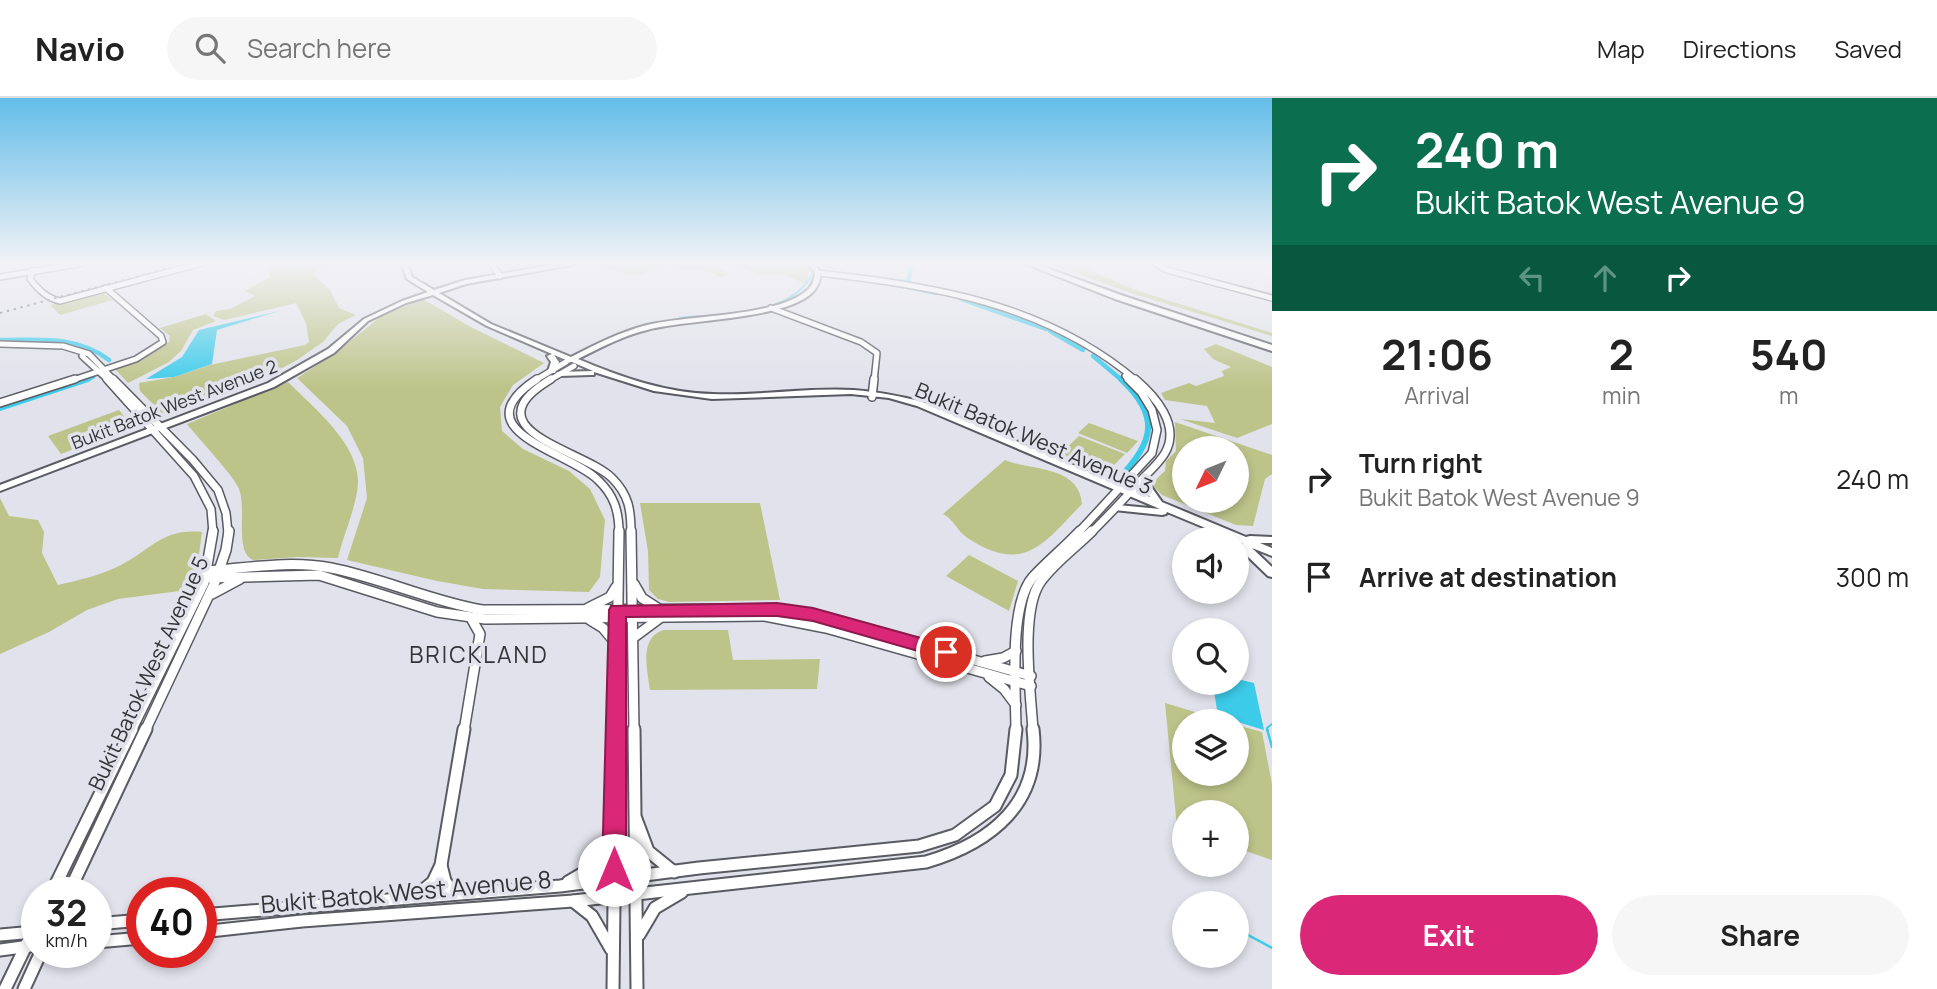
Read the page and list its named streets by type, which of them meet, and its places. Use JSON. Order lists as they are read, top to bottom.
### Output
{
  "streets": {
    "main road": ["Bukit Batok West Avenue 2", "Bukit Batok West Avenue 3"],
    "street": ["Bukit Batok West Avenue 5", "Bukit Batok West Avenue 8"]
  },
  "crossings": [
    ["Bukit Batok West Avenue 2", "Bukit Batok West Avenue 5"],
    ["Bukit Batok West Avenue 3", "Bukit Batok West Avenue 8"]
  ],
  "districts": ["BRICKLAND"],
  "north": "bottom left",
  "page": {
    "header": "Navio",
    "search": "Search here",
    "nav": ["Map", "Directions", "Saved"],
    "turn": ["240 m", "Bukit Batok West Avenue 9"],
    "eta": [
      "21:06",
      "Arrival",
      "2",
      "min",
      "540",
      "m"
    ],
    "list": [
      {
        "name": "Turn right",
        "note": "Bukit Batok West Avenue 9",
        "value": "240 m"
      },
      {
        "name": "Arrive at destination",
        "value": "300 m"
      }
    ],
    "map_buttons": ["+", "−"],
    "speed": "32 km/h",
    "limit": "40",
    "buttons": ["Exit", "Share"]
  }
}
